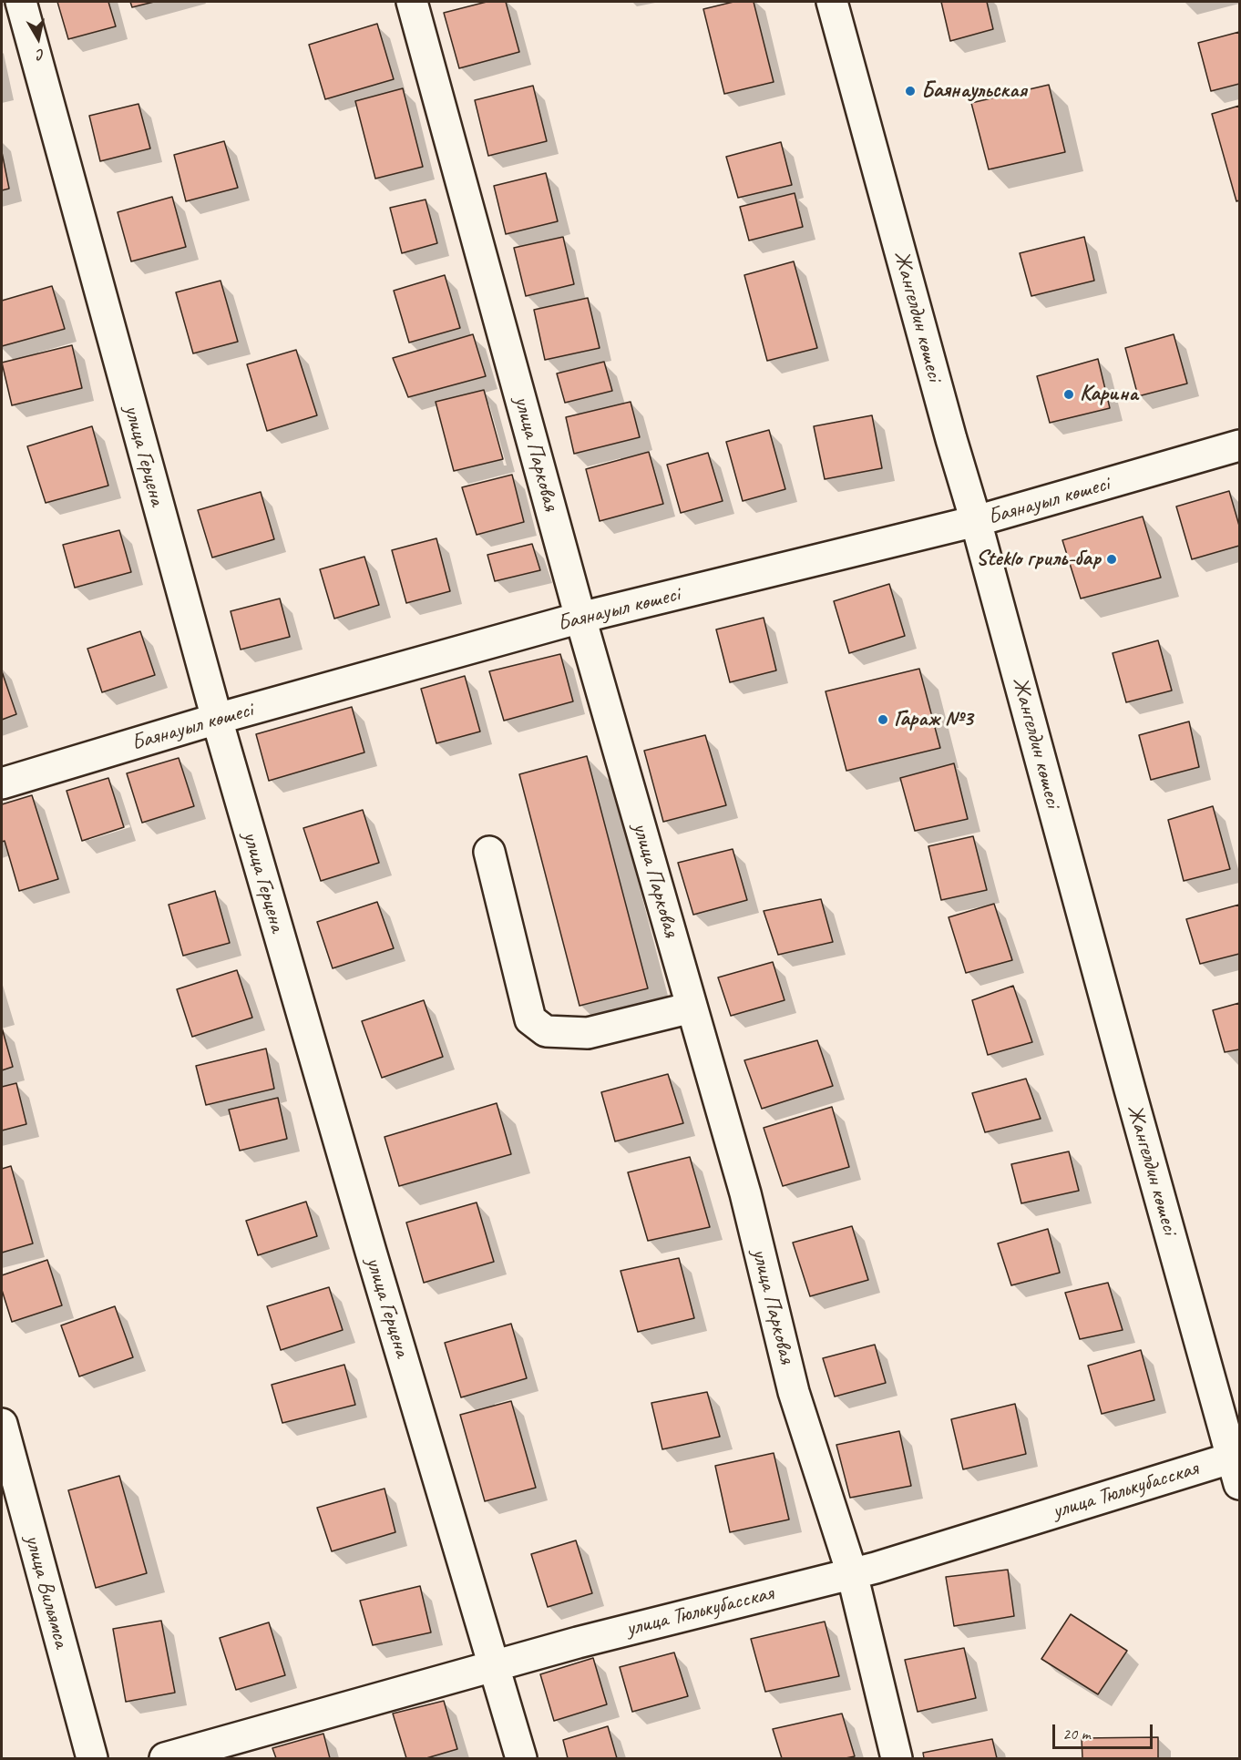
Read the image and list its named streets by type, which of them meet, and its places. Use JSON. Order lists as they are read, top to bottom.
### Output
{
  "streets": {
    "street": [
      "Жангелдин көшесі",
      "улица Парковая",
      "улица Герцена",
      "Баянауыл көшесі",
      "улица Тюлькубасская",
      "улица Вильямса"
    ]
  },
  "crossings": [
    ["Жангелдин көшесі", "Баянауыл көшесі"],
    ["Жангелдин көшесі", "улица Тюлькубасская"],
    ["улица Парковая", "Баянауыл көшесі"],
    ["улица Парковая", "улица Тюлькубасская"],
    ["улица Герцена", "Баянауыл көшесі"],
    ["улица Герцена", "улица Тюлькубасская"]
  ],
  "places": [
    "Баянаульская",
    "Карина",
    "Steklo гриль-бар",
    "Гараж №3"
  ],
  "scale_bar": "20 m",
  "north": "bottom"
}
